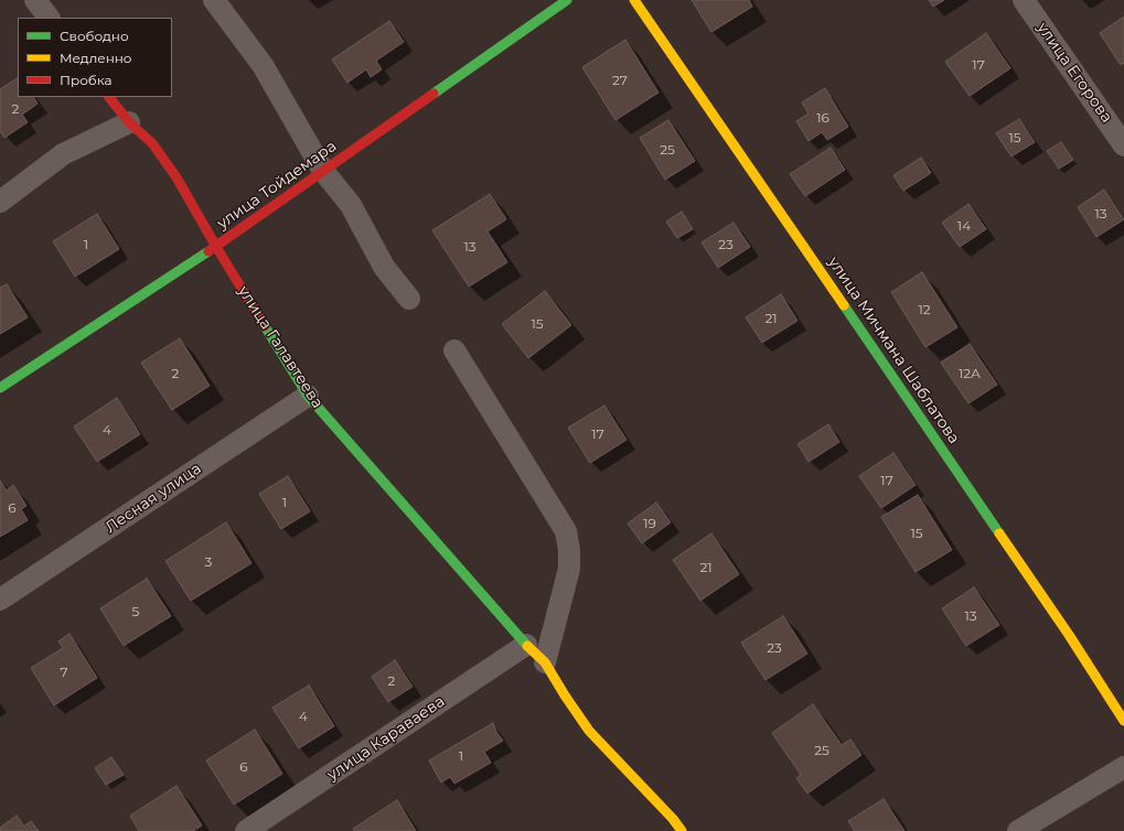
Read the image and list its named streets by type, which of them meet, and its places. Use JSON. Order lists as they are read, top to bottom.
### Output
{
  "streets": {
    "street": [
      "улица Егорова",
      "улица Тойдемара",
      "улица Галавтеева",
      "улица Мичмана Шаблатова",
      "Лесная улица",
      "улица Караваева"
    ]
  },
  "crossings": [
    ["улица Тойдемара", "улица Галавтеева"],
    ["улица Галавтеева", "Лесная улица"],
    ["улица Галавтеева", "улица Караваева"]
  ],
  "house_numbers": [
    "17",
    "27",
    "2",
    "16",
    "15",
    "25",
    "13",
    "14",
    "1",
    "23",
    "13",
    "12",
    "21",
    "15",
    "2",
    "12А",
    "4",
    "17",
    "17",
    "1",
    "6",
    "19",
    "15",
    "3",
    "21",
    "5",
    "13",
    "23",
    "7",
    "2",
    "4",
    "25",
    "1",
    "6"
  ],
  "legend": ["Свободно", "Медленно", "Пробка"]
}
